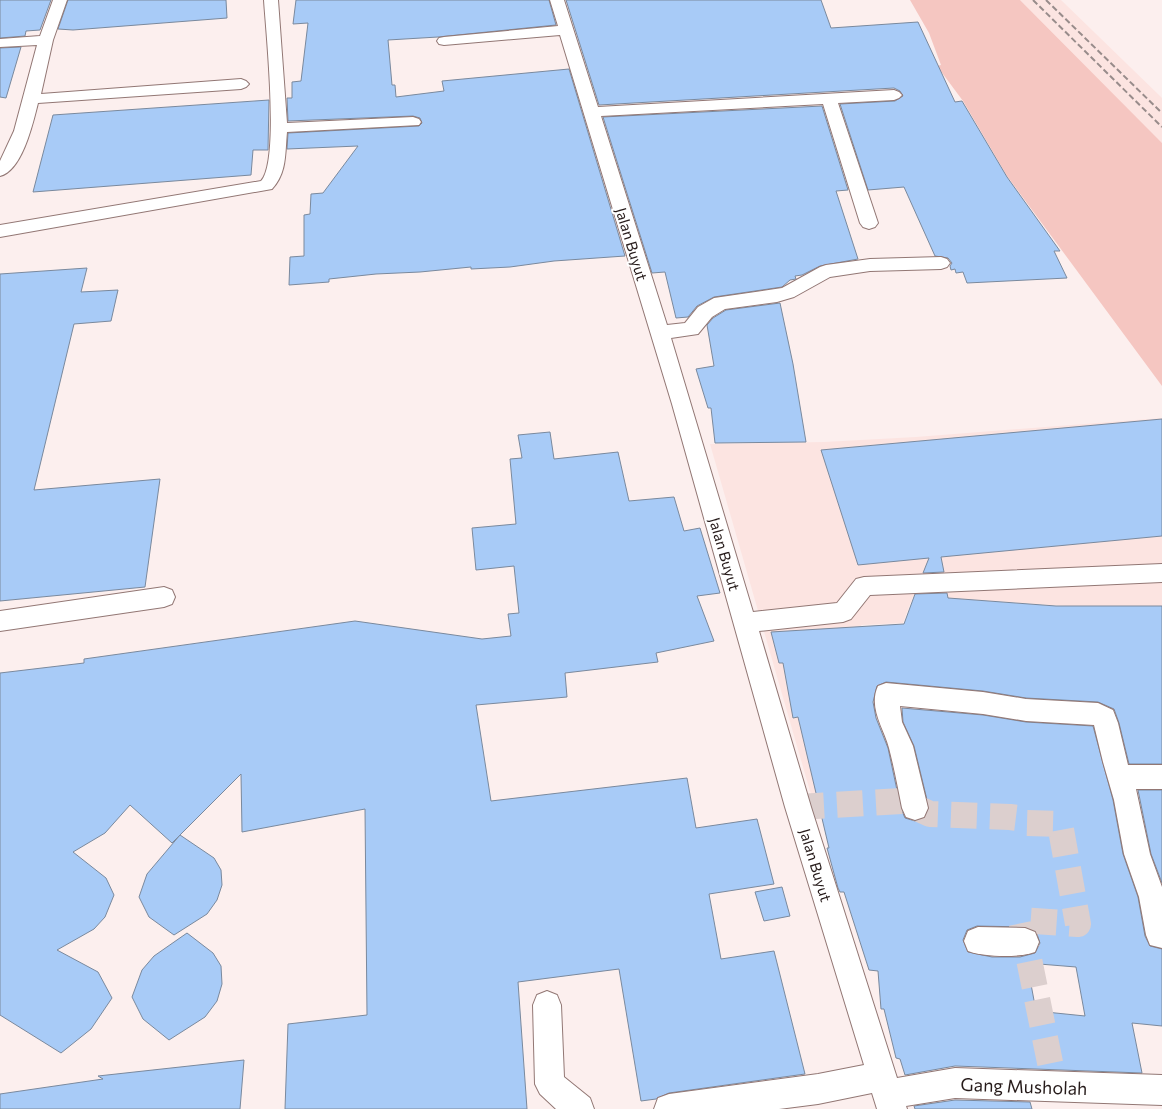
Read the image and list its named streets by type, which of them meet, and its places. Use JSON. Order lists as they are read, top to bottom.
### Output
{
  "streets": {
    "street": ["Jalan Buyut", "Gang Musholah"]
  },
  "crossings": [
    ["Jalan Buyut", "Gang Musholah"]
  ]
}
